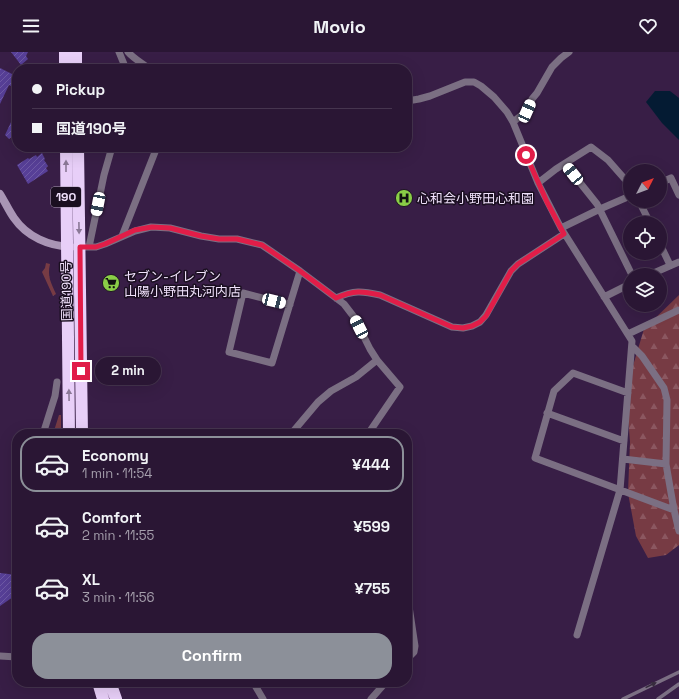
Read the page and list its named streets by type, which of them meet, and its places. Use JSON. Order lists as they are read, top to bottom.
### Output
{
  "streets": {
    "highway": ["190", "国道190号"]
  },
  "places": {
    "hospital": ["心和会小野田心和園"],
    "supermarket": ["セブン-イレブン 山陽小野田丸河内店"]
  },
  "north": "top right",
  "page": {
    "header": "Movio",
    "banner": ["Pickup", "国道190号"],
    "bubble": "2 min",
    "list": [
      {
        "name": "Economy",
        "note": "1 min · 11:54",
        "value": "¥444"
      },
      {
        "name": "Comfort",
        "note": "2 min · 11:55",
        "value": "¥599"
      },
      {
        "name": "XL",
        "note": "3 min · 11:56",
        "value": "¥755"
      }
    ],
    "buttons": "Confirm"
  }
}
